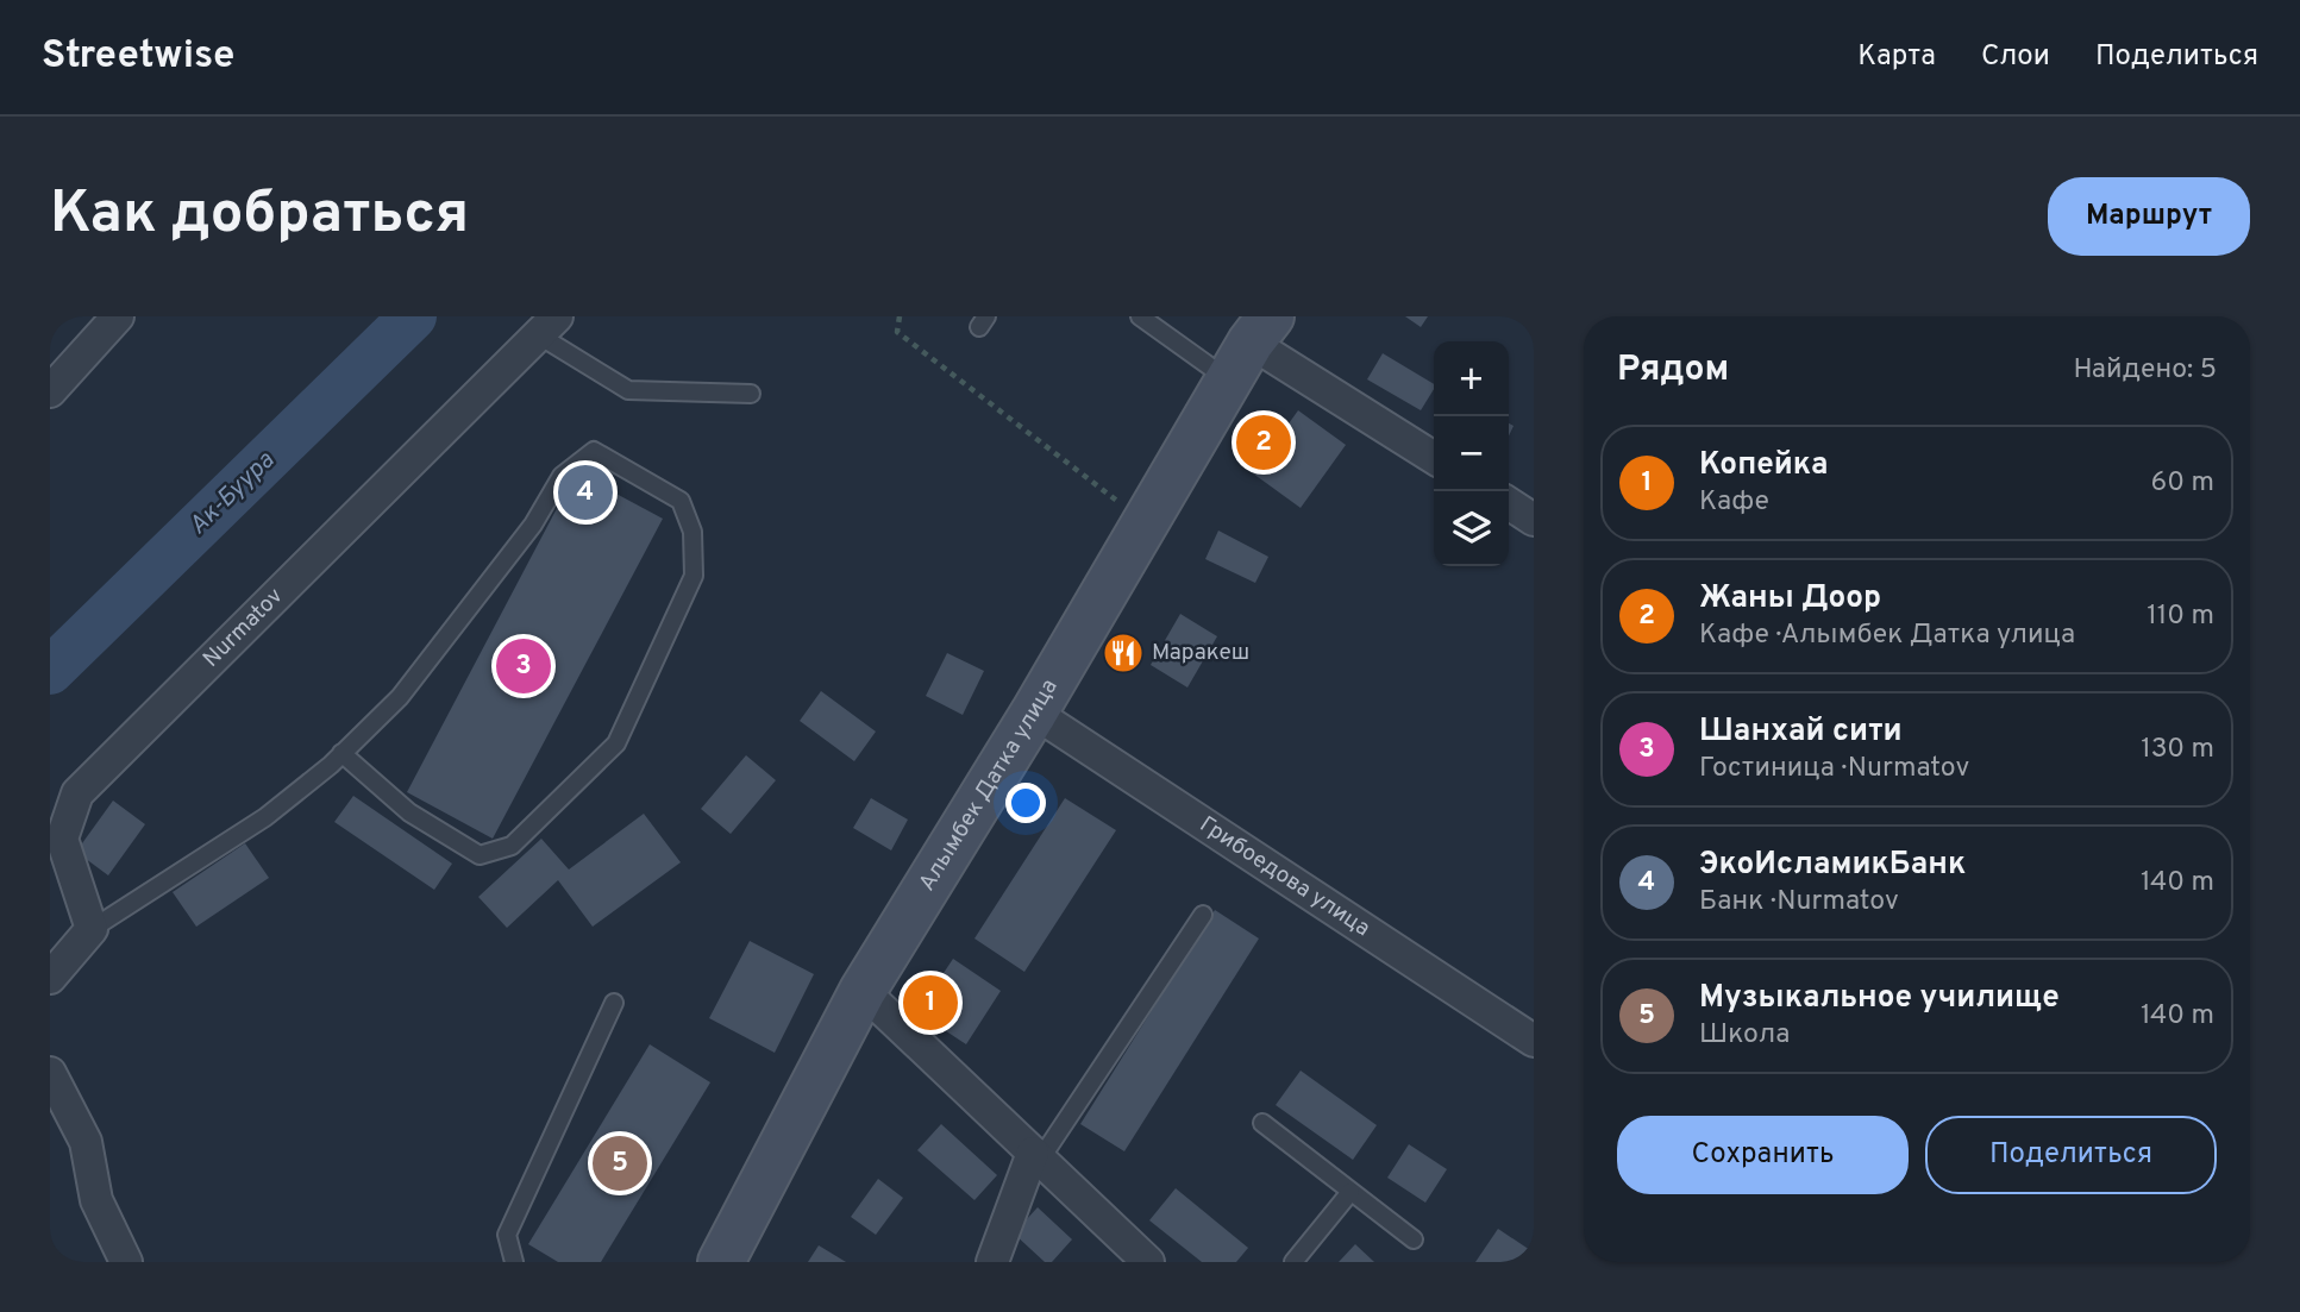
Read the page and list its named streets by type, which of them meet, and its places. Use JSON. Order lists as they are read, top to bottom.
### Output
{
  "streets": {
    "main road": ["Алымбек Датка улица"],
    "street": ["Nurmatov", "Грибоедова улица"]
  },
  "crossings": [
    ["Алымбек Датка улица", "Грибоедова улица"]
  ],
  "water": ["Ак-Буура"],
  "places": {
    "restaurant": ["Маракеш"]
  },
  "page": {
    "header": "Streetwise",
    "nav": ["Карта", "Слои", "Поделиться"],
    "buttons": [
      "Маршрут",
      ["Сохранить", "Поделиться"]
    ],
    "title": "Как добраться",
    "heading": ["Рядом", "Найдено: 5"],
    "map_buttons": ["+", "−"],
    "pins": [
      "2",
      "4",
      "3",
      "1",
      "5"
    ],
    "list": [
      {
        "mark": "1",
        "name": "Копейка",
        "note": "Кафе",
        "value": "60 m"
      },
      {
        "mark": "2",
        "name": "Жаны Доор",
        "note": "Кафе · Алымбек Датка улица",
        "value": "110 m"
      },
      {
        "mark": "3",
        "name": "Шанхай сити",
        "note": "Гостиница · Nurmatov",
        "value": "130 m"
      },
      {
        "mark": "4",
        "name": "ЭкоИсламикБанк",
        "note": "Банк · Nurmatov",
        "value": "140 m"
      },
      {
        "mark": "5",
        "name": "Музыкальное училище",
        "note": "Школа",
        "value": "140 m"
      }
    ]
  }
}
